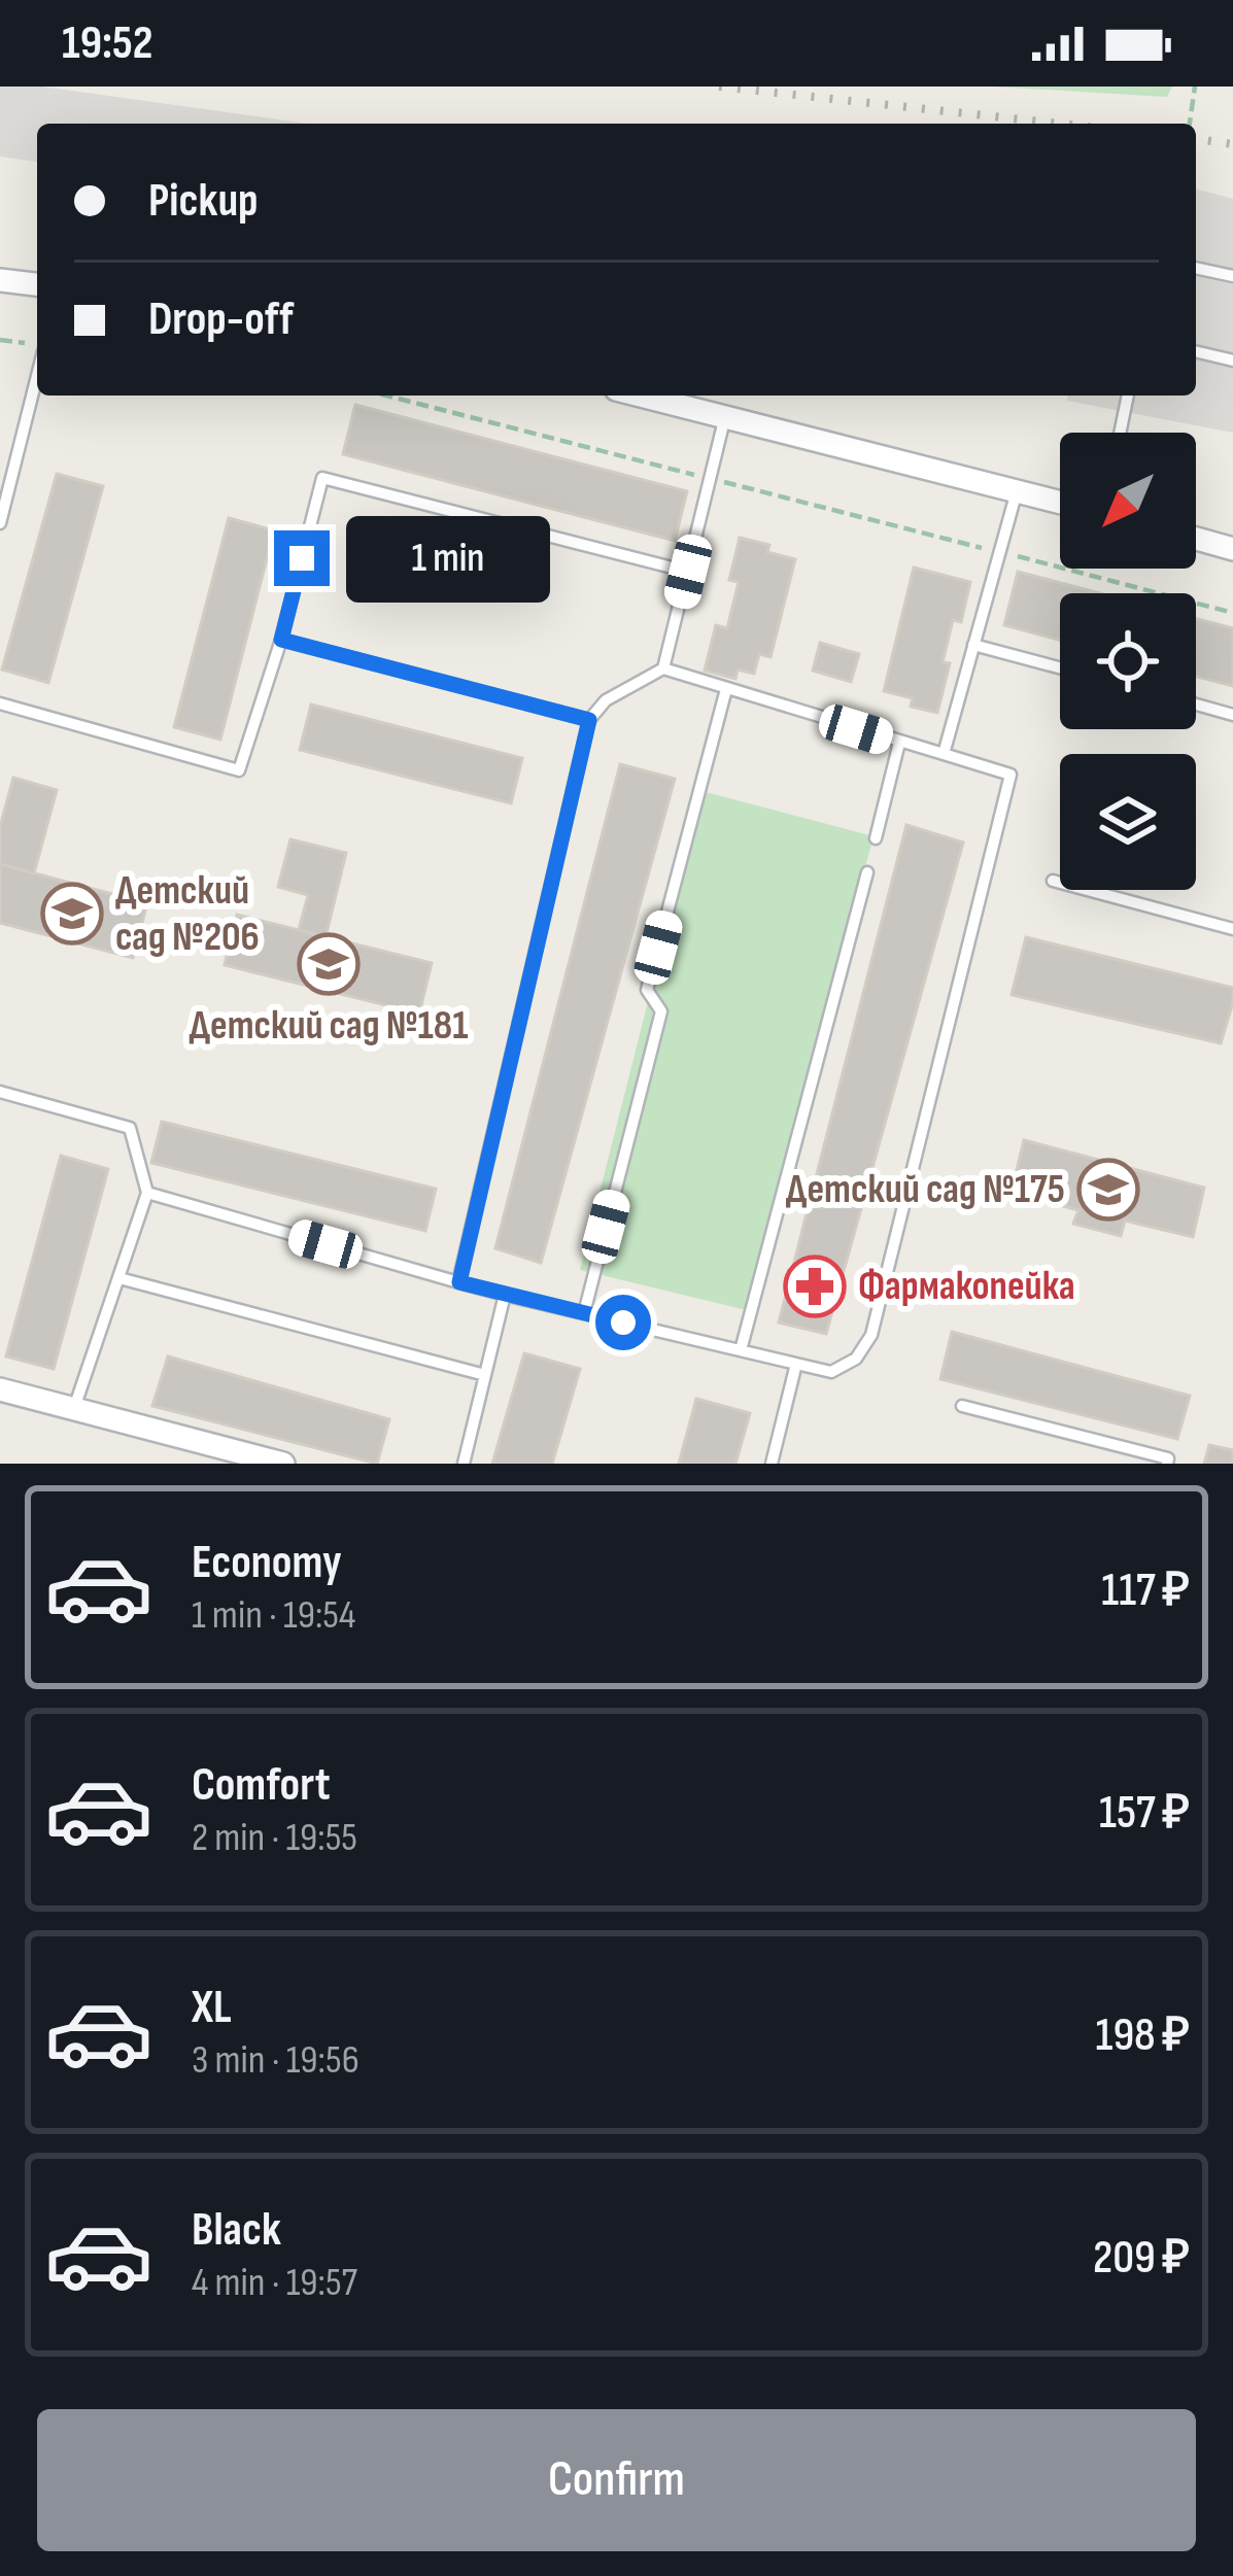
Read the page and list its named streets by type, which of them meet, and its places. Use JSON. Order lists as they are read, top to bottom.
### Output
{
  "places": {
    "school or university": ["Детский сад №206", "Детский сад №181", "Детский сад №175"],
    "pharmacy": ["Фармакопейка"]
  },
  "north": "bottom left",
  "page": {
    "status": "19:52",
    "banner": ["Pickup", "Drop-off"],
    "bubble": "1 min",
    "list": [
      {
        "name": "Economy",
        "note": "1 min · 19:54",
        "value": "117 ₽"
      },
      {
        "name": "Comfort",
        "note": "2 min · 19:55",
        "value": "157 ₽"
      },
      {
        "name": "XL",
        "note": "3 min · 19:56",
        "value": "198 ₽"
      },
      {
        "name": "Black",
        "note": "4 min · 19:57",
        "value": "209 ₽"
      }
    ],
    "buttons": "Confirm"
  }
}
